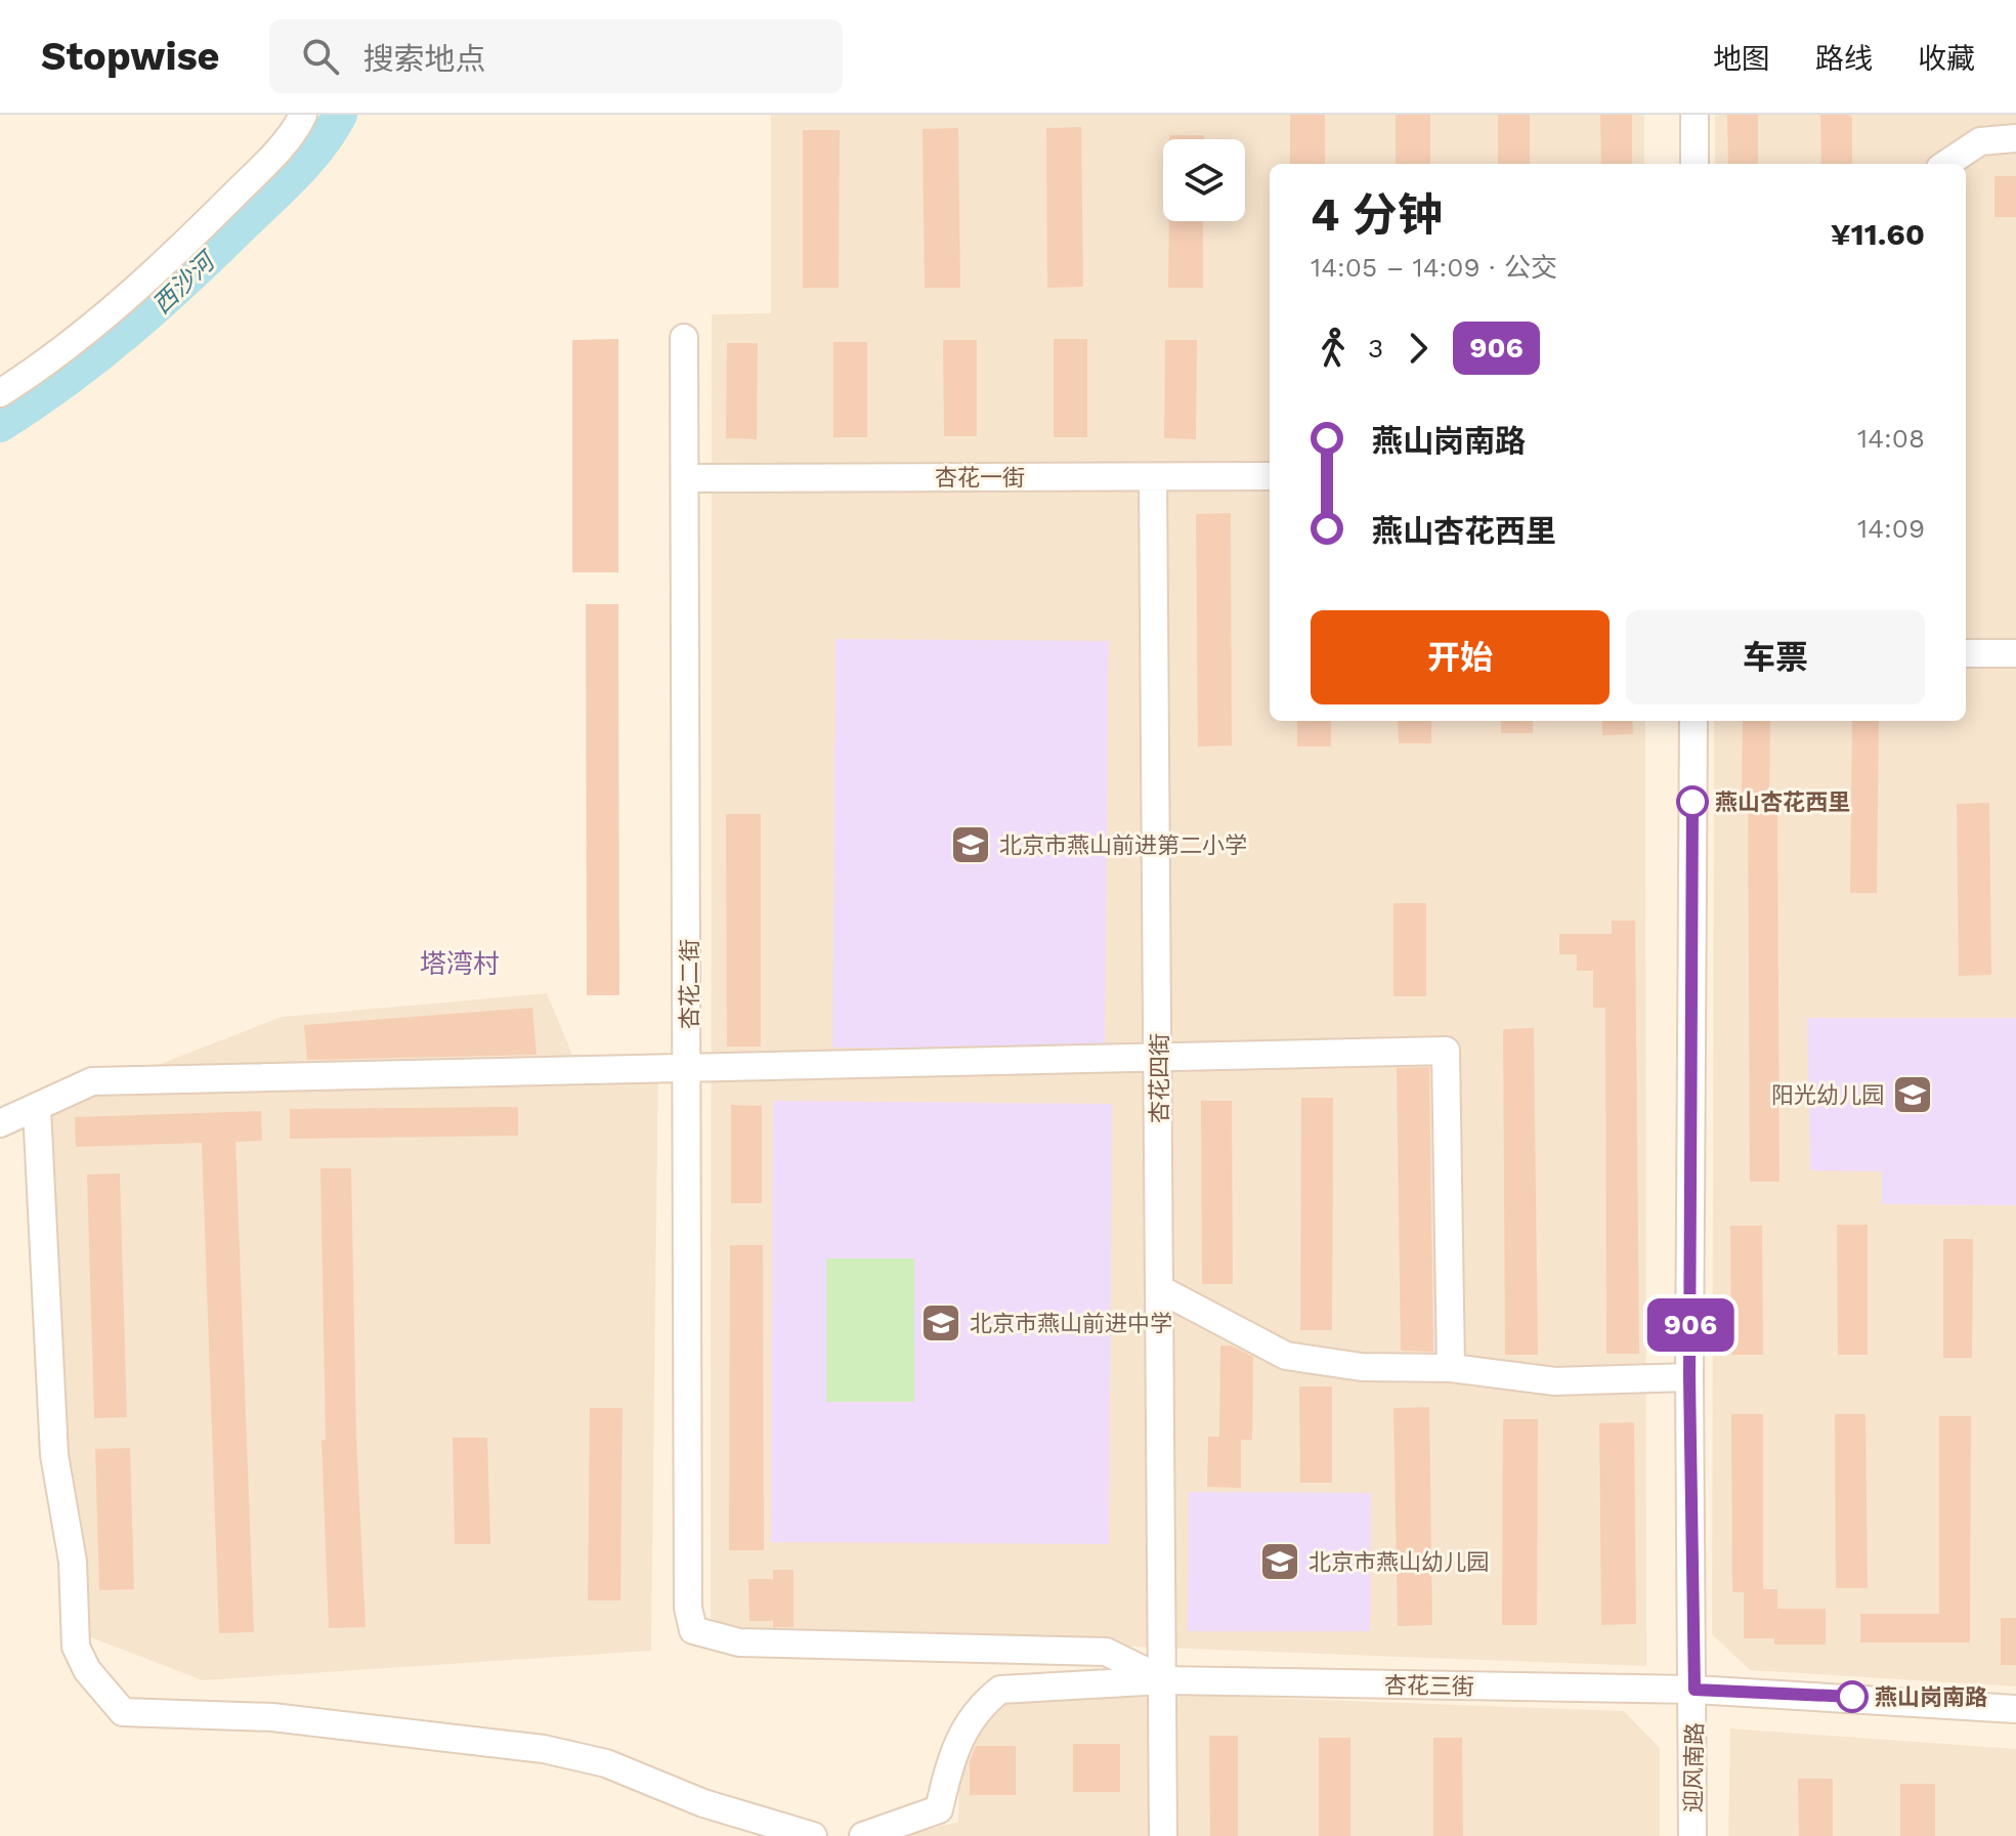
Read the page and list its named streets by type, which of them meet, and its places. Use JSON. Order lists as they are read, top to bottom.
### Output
{
  "streets": {
    "street": [
      "杏花一街",
      "杏花二街",
      "杏花四街",
      "杏花三街",
      "迎风南路"
    ]
  },
  "crossings": [
    ["杏花一街", "杏花二街"],
    ["杏花一街", "杏花四街"],
    ["杏花二街", "杏花三街"],
    ["杏花四街", "杏花三街"],
    ["杏花三街", "迎风南路"]
  ],
  "districts": ["塔湾村"],
  "water": ["西沙河"],
  "places": {
    "other": ["燕山杏花西里", "燕山岗南路"],
    "school or university": [
      "北京市燕山前进第二小学",
      "阳光幼儿园",
      "北京市燕山前进中学",
      "北京市燕山幼儿园"
    ]
  },
  "lines": ["bus line 906"],
  "page": {
    "header": "Stopwise",
    "search": "搜索地点",
    "nav": ["地图", "路线", "收藏"],
    "on_map": "906",
    "heading": ["4 分钟", "14:05 – 14:09 · 公交", "¥11.60"],
    "legs": ["3", "906"],
    "list": [
      {
        "name": "燕山岗南路",
        "value": "14:08"
      },
      {
        "name": "燕山杏花西里",
        "value": "14:09"
      }
    ],
    "buttons": ["开始", "车票"]
  }
}
